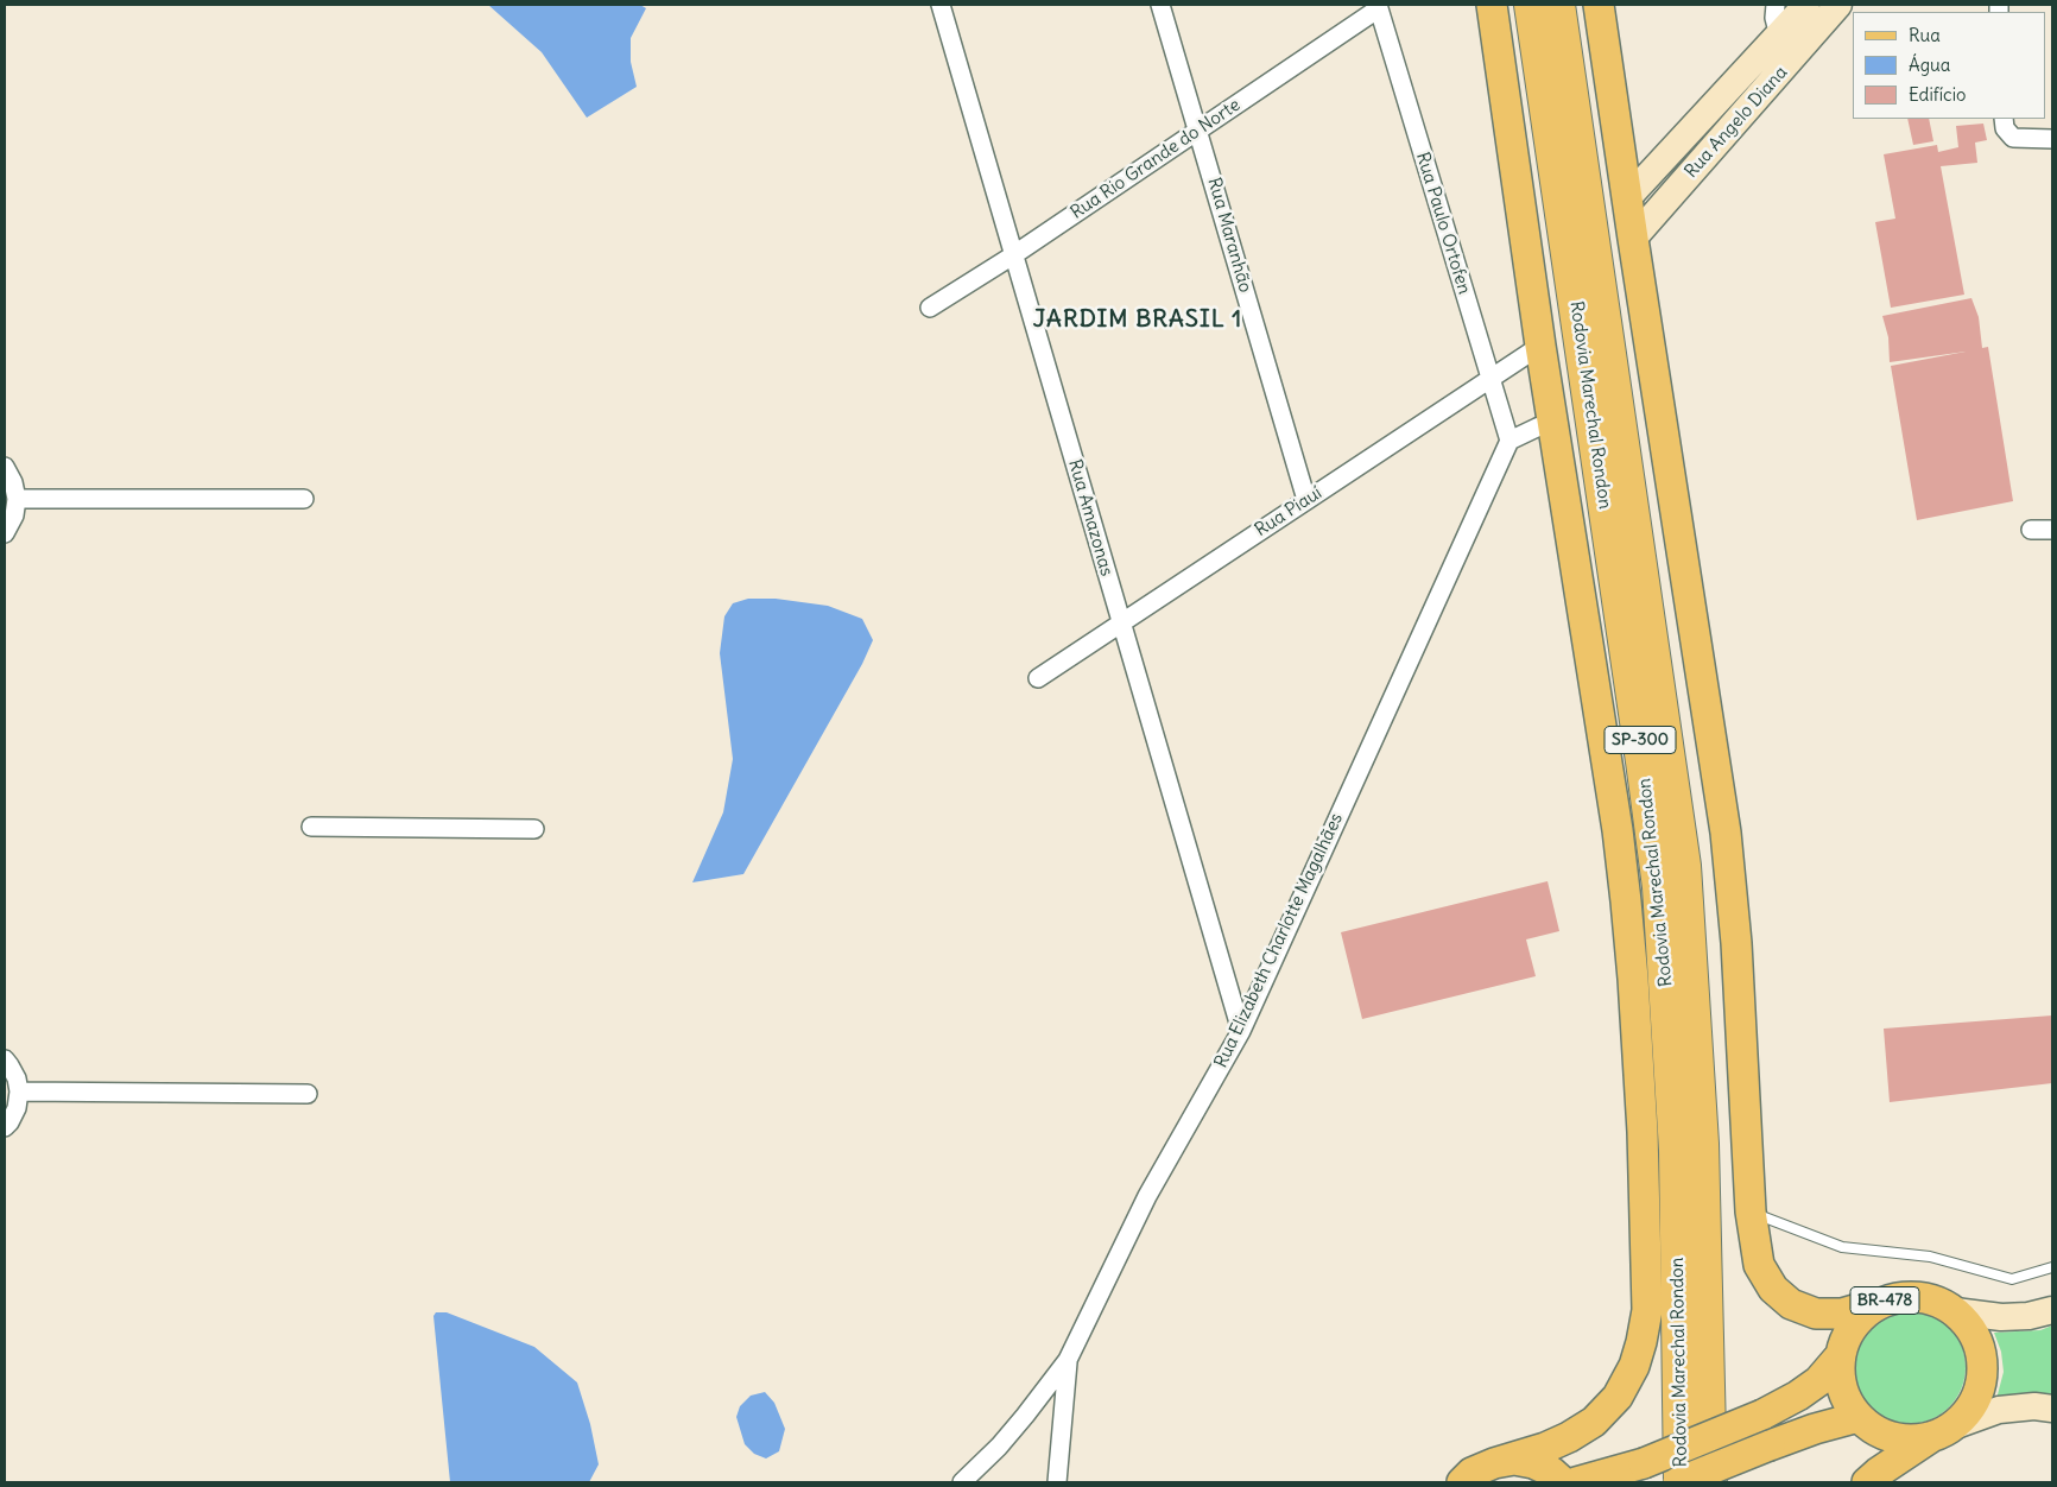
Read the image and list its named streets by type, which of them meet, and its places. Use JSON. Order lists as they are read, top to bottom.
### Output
{
  "streets": {
    "highway": ["Rodovia Marechal Rondon", "SP-300"],
    "main road": ["BR-478"],
    "street": [
      "Rua Angelo Diana",
      "Rua Rio Grande do Norte",
      "Rua Paulo Ortofen",
      "Rua Maranhão",
      "Rua Piauí",
      "Rua Amazonas",
      "Rua Elizabeth Charlotte Magalhães"
    ]
  },
  "crossings": [
    ["Rua Rio Grande do Norte", "Rua Paulo Ortofen"],
    ["Rua Rio Grande do Norte", "Rua Maranhão"],
    ["Rua Rio Grande do Norte", "Rua Amazonas"],
    ["Rua Paulo Ortofen", "Rua Piauí"],
    ["Rua Paulo Ortofen", "Rua Elizabeth Charlotte Magalhães"],
    ["Rua Maranhão", "Rua Piauí"],
    ["Rua Piauí", "Rua Amazonas"],
    ["Rua Amazonas", "Rua Elizabeth Charlotte Magalhães"]
  ],
  "districts": ["JARDIM BRASIL 1"],
  "legend": ["Rua", "Água", "Edifício"]
}
